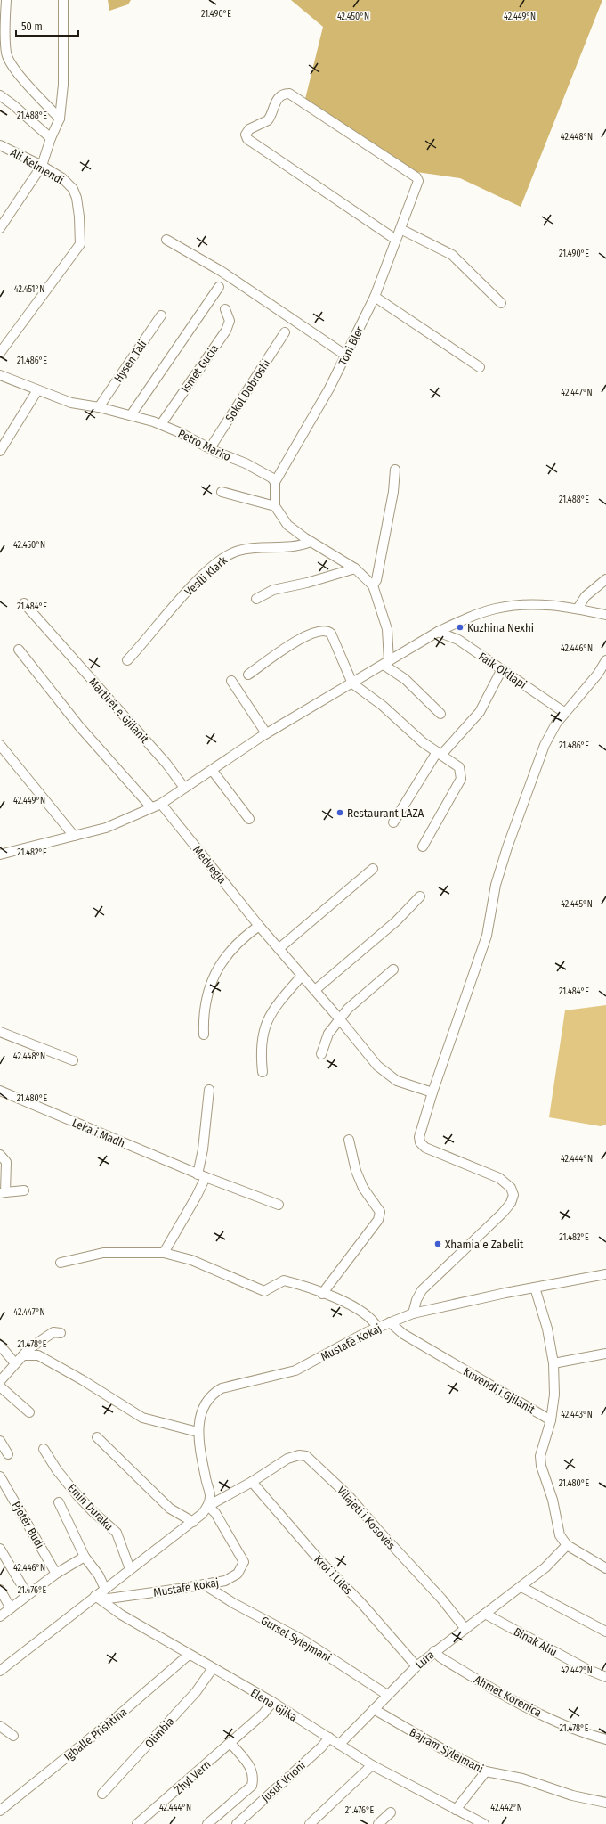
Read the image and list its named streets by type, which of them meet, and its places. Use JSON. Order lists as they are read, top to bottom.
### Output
{
  "streets": {
    "street": [
      "Ali Kelmendi",
      "Toni Bler",
      "Hysen Tali",
      "Ismet Gucia",
      "Sokol Dobroshi",
      "Petro Marko",
      "Veslli Klark",
      "Faik Okllapi",
      "Martirët e Gjilanit",
      "Medvegja",
      "Leka i Madh",
      "Mustafë Kokaj",
      "Kuvendi i Gjilanit",
      "Emin Duraku",
      "Vilajeti i Kosovës",
      "Pjetër Budi",
      "Kroi i Lilës",
      "Gursel Sylejmani",
      "Binak Aliu",
      "Lura",
      "Ahmet Korenica",
      "Elena Gjika",
      "Olimbia",
      "Igballe Prishtina",
      "Bajram Sylejmani",
      "Zhyl Vern",
      "Jusuf Vrioni"
    ]
  },
  "crossings": [
    ["Toni Bler", "Petro Marko"],
    ["Hysen Tali", "Petro Marko"],
    ["Ismet Gucia", "Petro Marko"],
    ["Sokol Dobroshi", "Petro Marko"],
    ["Mustafë Kokaj", "Kuvendi i Gjilanit"],
    ["Mustafë Kokaj", "Gursel Sylejmani"],
    ["Mustafë Kokaj", "Elena Gjika"],
    ["Vilajeti i Kosovës", "Kroi i Lilës"],
    ["Vilajeti i Kosovës", "Lura"],
    ["Kroi i Lilës", "Lura"],
    ["Gursel Sylejmani", "Lura"],
    ["Binak Aliu", "Lura"],
    ["Lura", "Ahmet Korenica"],
    ["Lura", "Elena Gjika"],
    ["Lura", "Bajram Sylejmani"],
    ["Elena Gjika", "Olimbia"],
    ["Elena Gjika", "Igballe Prishtina"],
    ["Elena Gjika", "Zhyl Vern"],
    ["Elena Gjika", "Jusuf Vrioni"]
  ],
  "places": ["Kuzhina Nexhi", "Restaurant LAZA", "Xhamia e Zabelit"],
  "scale_bar": "50 m",
  "coordinates": [
    "21.490°E",
    "42.450°N",
    "42.449°N",
    "21.488°E",
    "42.448°N",
    "42.451°N",
    "21.486°E",
    "42.447°N",
    "21.484°E",
    "42.446°N",
    "21.482°E",
    "42.445°N",
    "21.480°E",
    "42.444°N",
    "21.478°E",
    "42.443°N",
    "21.476°E",
    "42.442°N"
  ]
}
